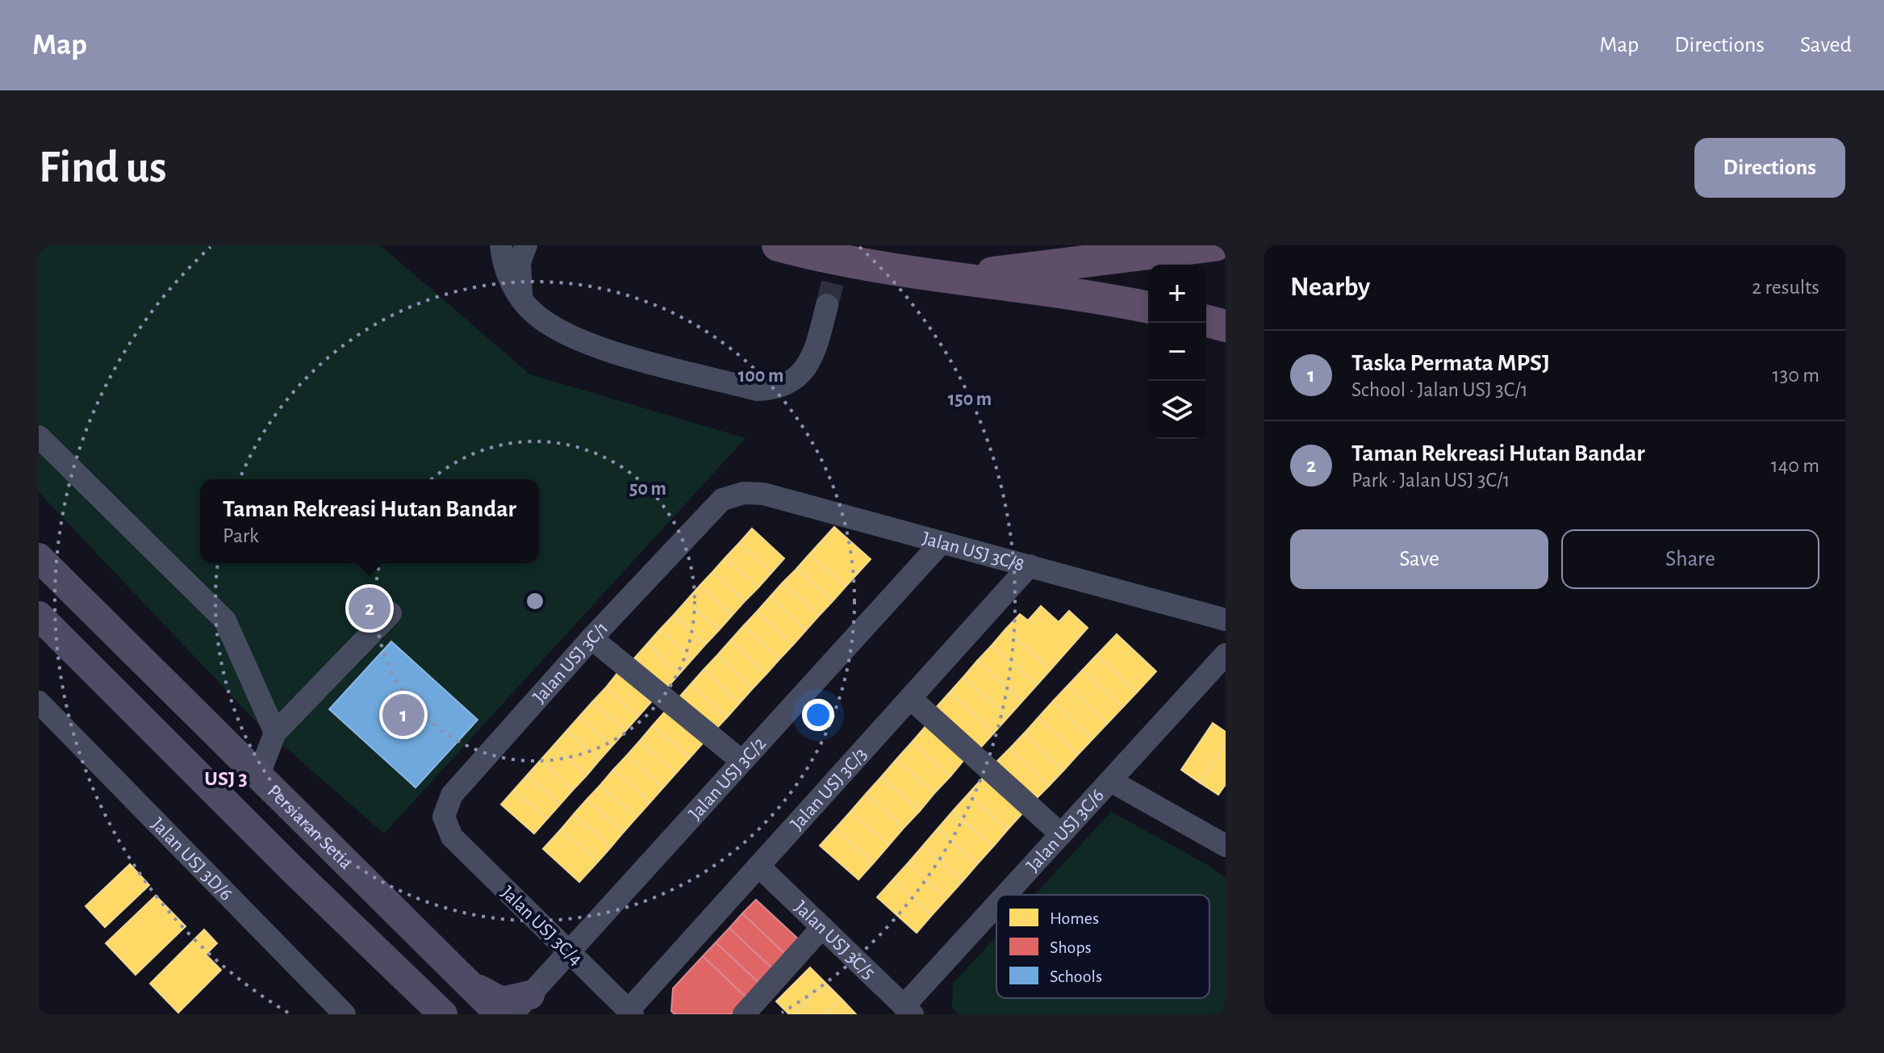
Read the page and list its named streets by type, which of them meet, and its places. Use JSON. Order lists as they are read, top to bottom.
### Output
{
  "streets": {
    "main road": ["Persiaran Setia"],
    "street": [
      "Jalan USJ 3C/8",
      "Jalan USJ 3C/1",
      "Jalan USJ 3C/2",
      "Jalan USJ 3C/3",
      "Jalan USJ 3C/6",
      "Jalan USJ 3D/6",
      "Jalan USJ 3C/4",
      "Jalan USJ 3C/5"
    ]
  },
  "crossings": [
    ["Jalan USJ 3C/8", "Jalan USJ 3C/1"],
    ["Jalan USJ 3C/8", "Jalan USJ 3C/2"],
    ["Jalan USJ 3C/8", "Jalan USJ 3C/3"],
    ["Jalan USJ 3C/1", "Jalan USJ 3C/4"],
    ["Jalan USJ 3C/2", "Jalan USJ 3C/4"],
    ["Jalan USJ 3C/3", "Jalan USJ 3C/4"],
    ["Jalan USJ 3C/3", "Jalan USJ 3C/5"],
    ["Jalan USJ 3C/6", "Jalan USJ 3C/5"]
  ],
  "districts": ["USJ 3"],
  "legend": ["Homes", "Shops", "Schools"],
  "page": {
    "header": "Map",
    "nav": ["Map", "Directions", "Saved"],
    "buttons": [
      "Directions",
      ["Save", "Share"]
    ],
    "title": "Find us",
    "heading": ["Nearby", "2 results"],
    "map_buttons": ["+", "−"],
    "list": [
      {
        "mark": "1",
        "name": "Taska Permata MPSJ",
        "note": "School · Jalan USJ 3C/1",
        "value": "130 m"
      },
      {
        "mark": "2",
        "name": "Taman Rekreasi Hutan Bandar",
        "note": "Park · Jalan USJ 3C/1",
        "value": "140 m"
      }
    ],
    "popup": ["Taman Rekreasi Hutan Bandar", "Park"],
    "pins": ["2", "1"]
  },
  "rings": ["100 m", "150 m", "50 m"]
}
